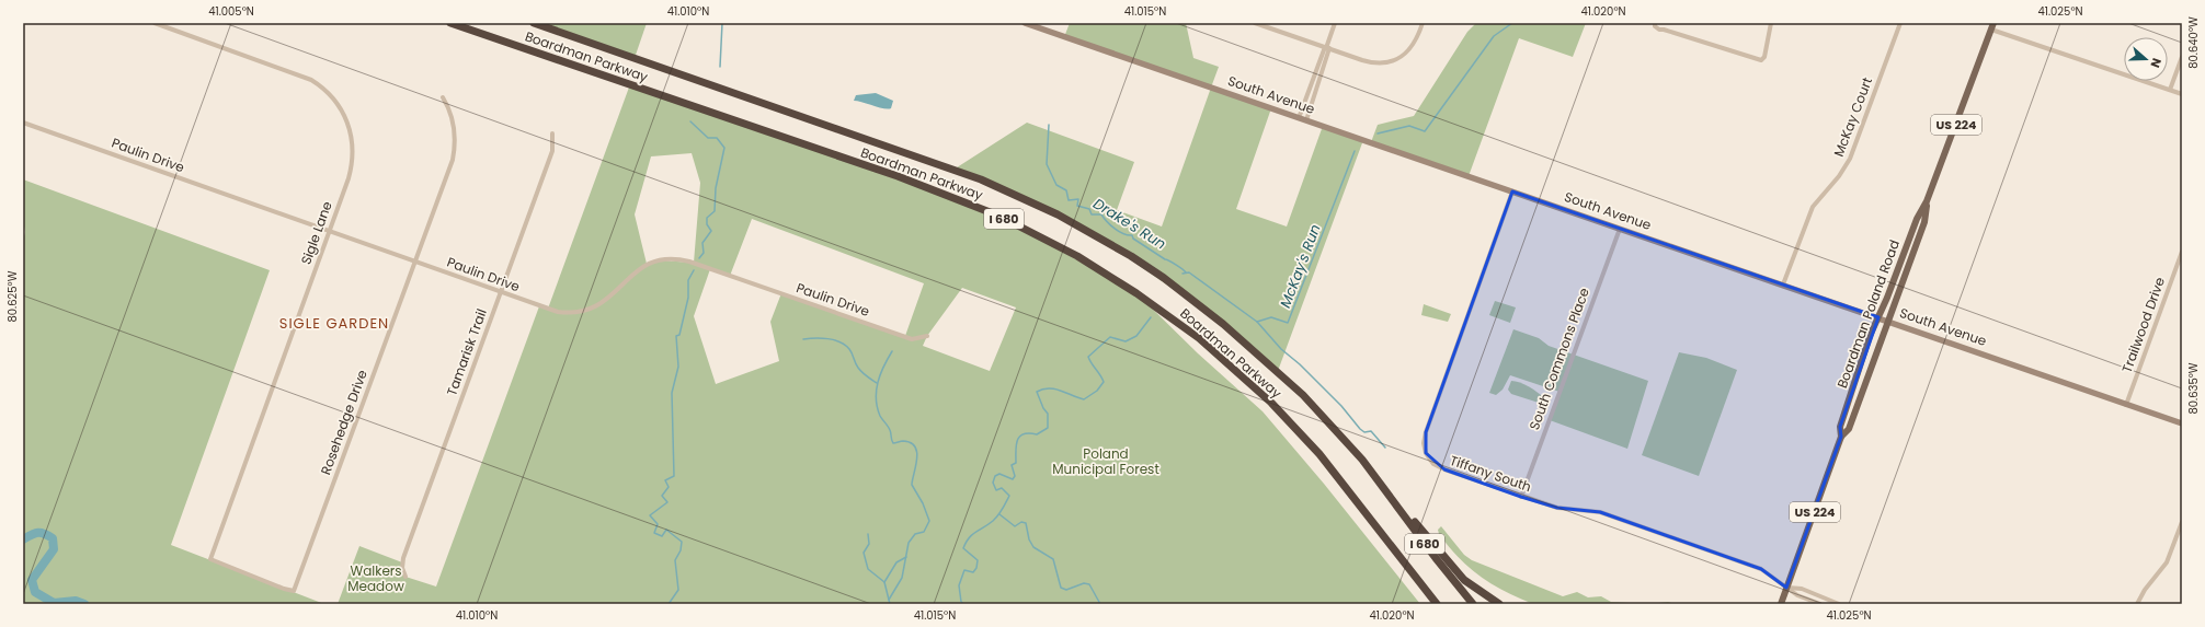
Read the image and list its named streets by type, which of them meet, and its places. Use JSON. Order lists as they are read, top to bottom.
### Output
{
  "streets": {
    "highway": ["Boardman Parkway", "I 680"],
    "main road": ["South Avenue", "US 224", "Boardman Poland Road"],
    "street": [
      "McKay Court",
      "Paulin Drive",
      "Sigle Lane",
      "Trailwood Drive",
      "Tamarisk Trail",
      "South Commons Place",
      "Rosehedge Drive",
      "Tiffany South"
    ]
  },
  "crossings": [
    ["South Avenue", "McKay Court"],
    ["South Avenue", "Boardman Poland Road"],
    ["South Avenue", "Trailwood Drive"],
    ["South Avenue", "South Commons Place"],
    ["South Avenue", "Tiffany South"],
    ["Paulin Drive", "Sigle Lane"],
    ["Paulin Drive", "Tamarisk Trail"],
    ["Paulin Drive", "Rosehedge Drive"],
    ["Sigle Lane", "Rosehedge Drive"],
    ["Boardman Poland Road", "Tiffany South"],
    ["South Commons Place", "Tiffany South"]
  ],
  "districts": ["SIGLE GARDEN"],
  "water": ["Drake's Run", "McKay's Run"],
  "parks": ["Poland Municipal Forest", "Walkers Meadow"],
  "north": "right",
  "coordinates": [
    "41.005°N",
    "41.010°N",
    "41.015°N",
    "41.020°N",
    "41.025°N",
    "80.640°W",
    "80.625°W",
    "80.635°W"
  ]
}
